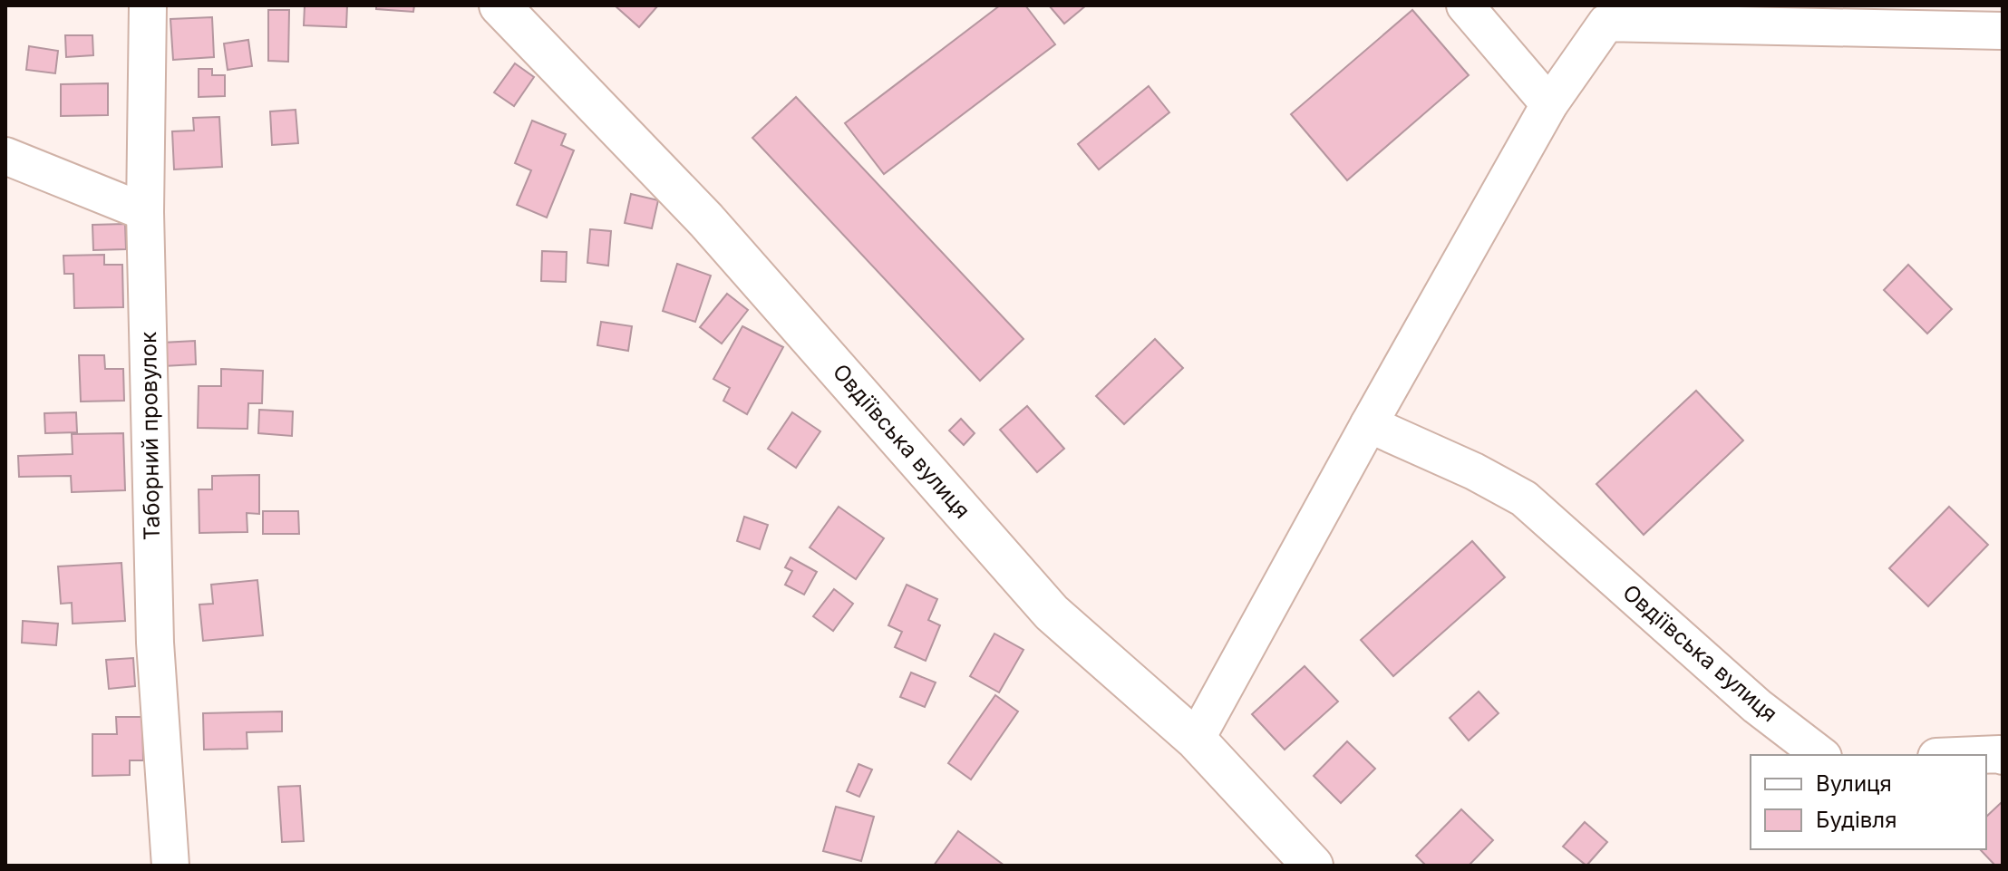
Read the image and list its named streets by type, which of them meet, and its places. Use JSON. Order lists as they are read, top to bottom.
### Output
{
  "streets": {
    "main road": ["Овдіївська вулиця"],
    "street": ["Таборний провулок"]
  },
  "legend": ["Вулиця", "Будівля"]
}
